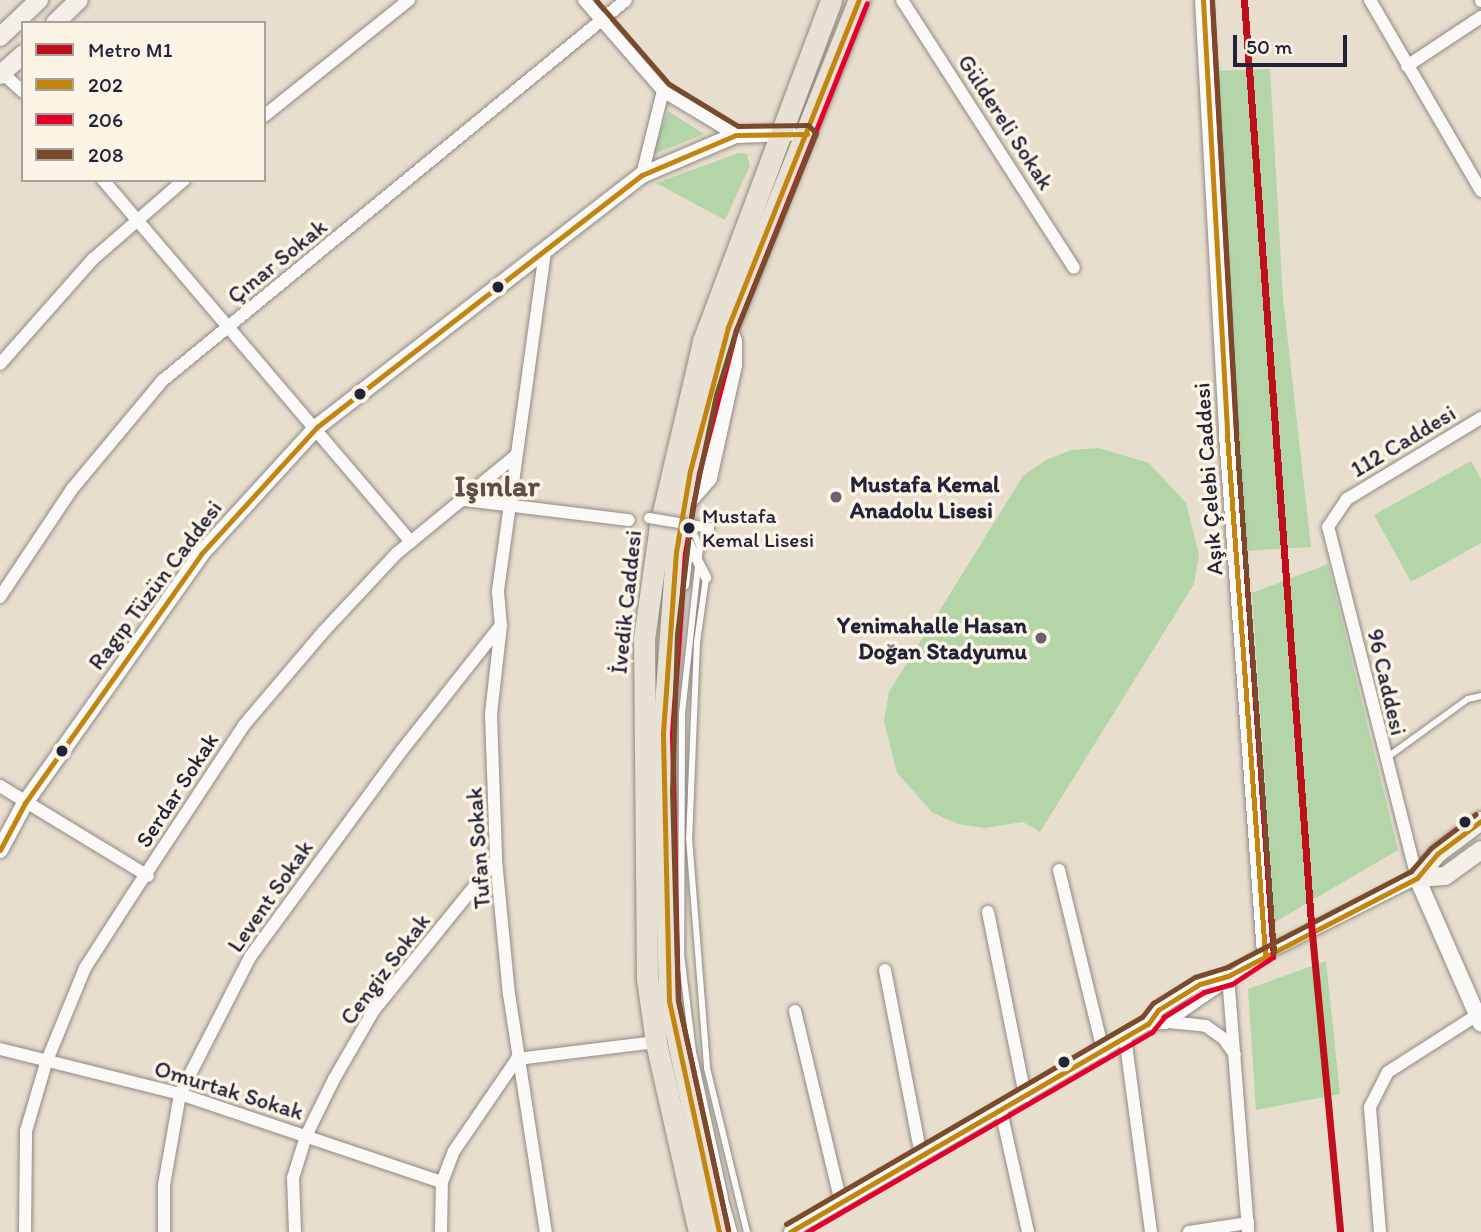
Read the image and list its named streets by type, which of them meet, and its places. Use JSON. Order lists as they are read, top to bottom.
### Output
{
  "streets": {
    "main road": ["İvedik Caddesi"],
    "street": [
      "Güldereli Sokak",
      "Çınar Sokak",
      "112 Caddesi",
      "Aşık Çelebi Caddesi",
      "Ragıp Tüzün Caddesi",
      "96 Caddesi",
      "Serdar Sokak",
      "Tufan Sokak",
      "Levent Sokak",
      "Cengiz Sokak",
      "Omurtak Sokak"
    ]
  },
  "crossings": [
    ["112 Caddesi", "96 Caddesi"],
    ["Ragıp Tüzün Caddesi", "İvedik Caddesi"],
    ["Ragıp Tüzün Caddesi", "Tufan Sokak"],
    ["Serdar Sokak", "Tufan Sokak"],
    ["Serdar Sokak", "Omurtak Sokak"],
    ["Tufan Sokak", "Levent Sokak"],
    ["Tufan Sokak", "Cengiz Sokak"],
    ["Levent Sokak", "Omurtak Sokak"],
    ["Cengiz Sokak", "Omurtak Sokak"]
  ],
  "districts": ["Işınlar"],
  "places": ["Mustafa Kemal Anadolu Lisesi", "Mustafa Kemal Lisesi", "Yenimahalle Hasan Doğan Stadyumu"],
  "lines": [
    "metro line M1",
    "transit line 202",
    "transit line 206",
    "transit line 208"
  ],
  "legend": [
    "Metro M1",
    "202",
    "206",
    "208"
  ],
  "scale_bar": "50 m"
}
